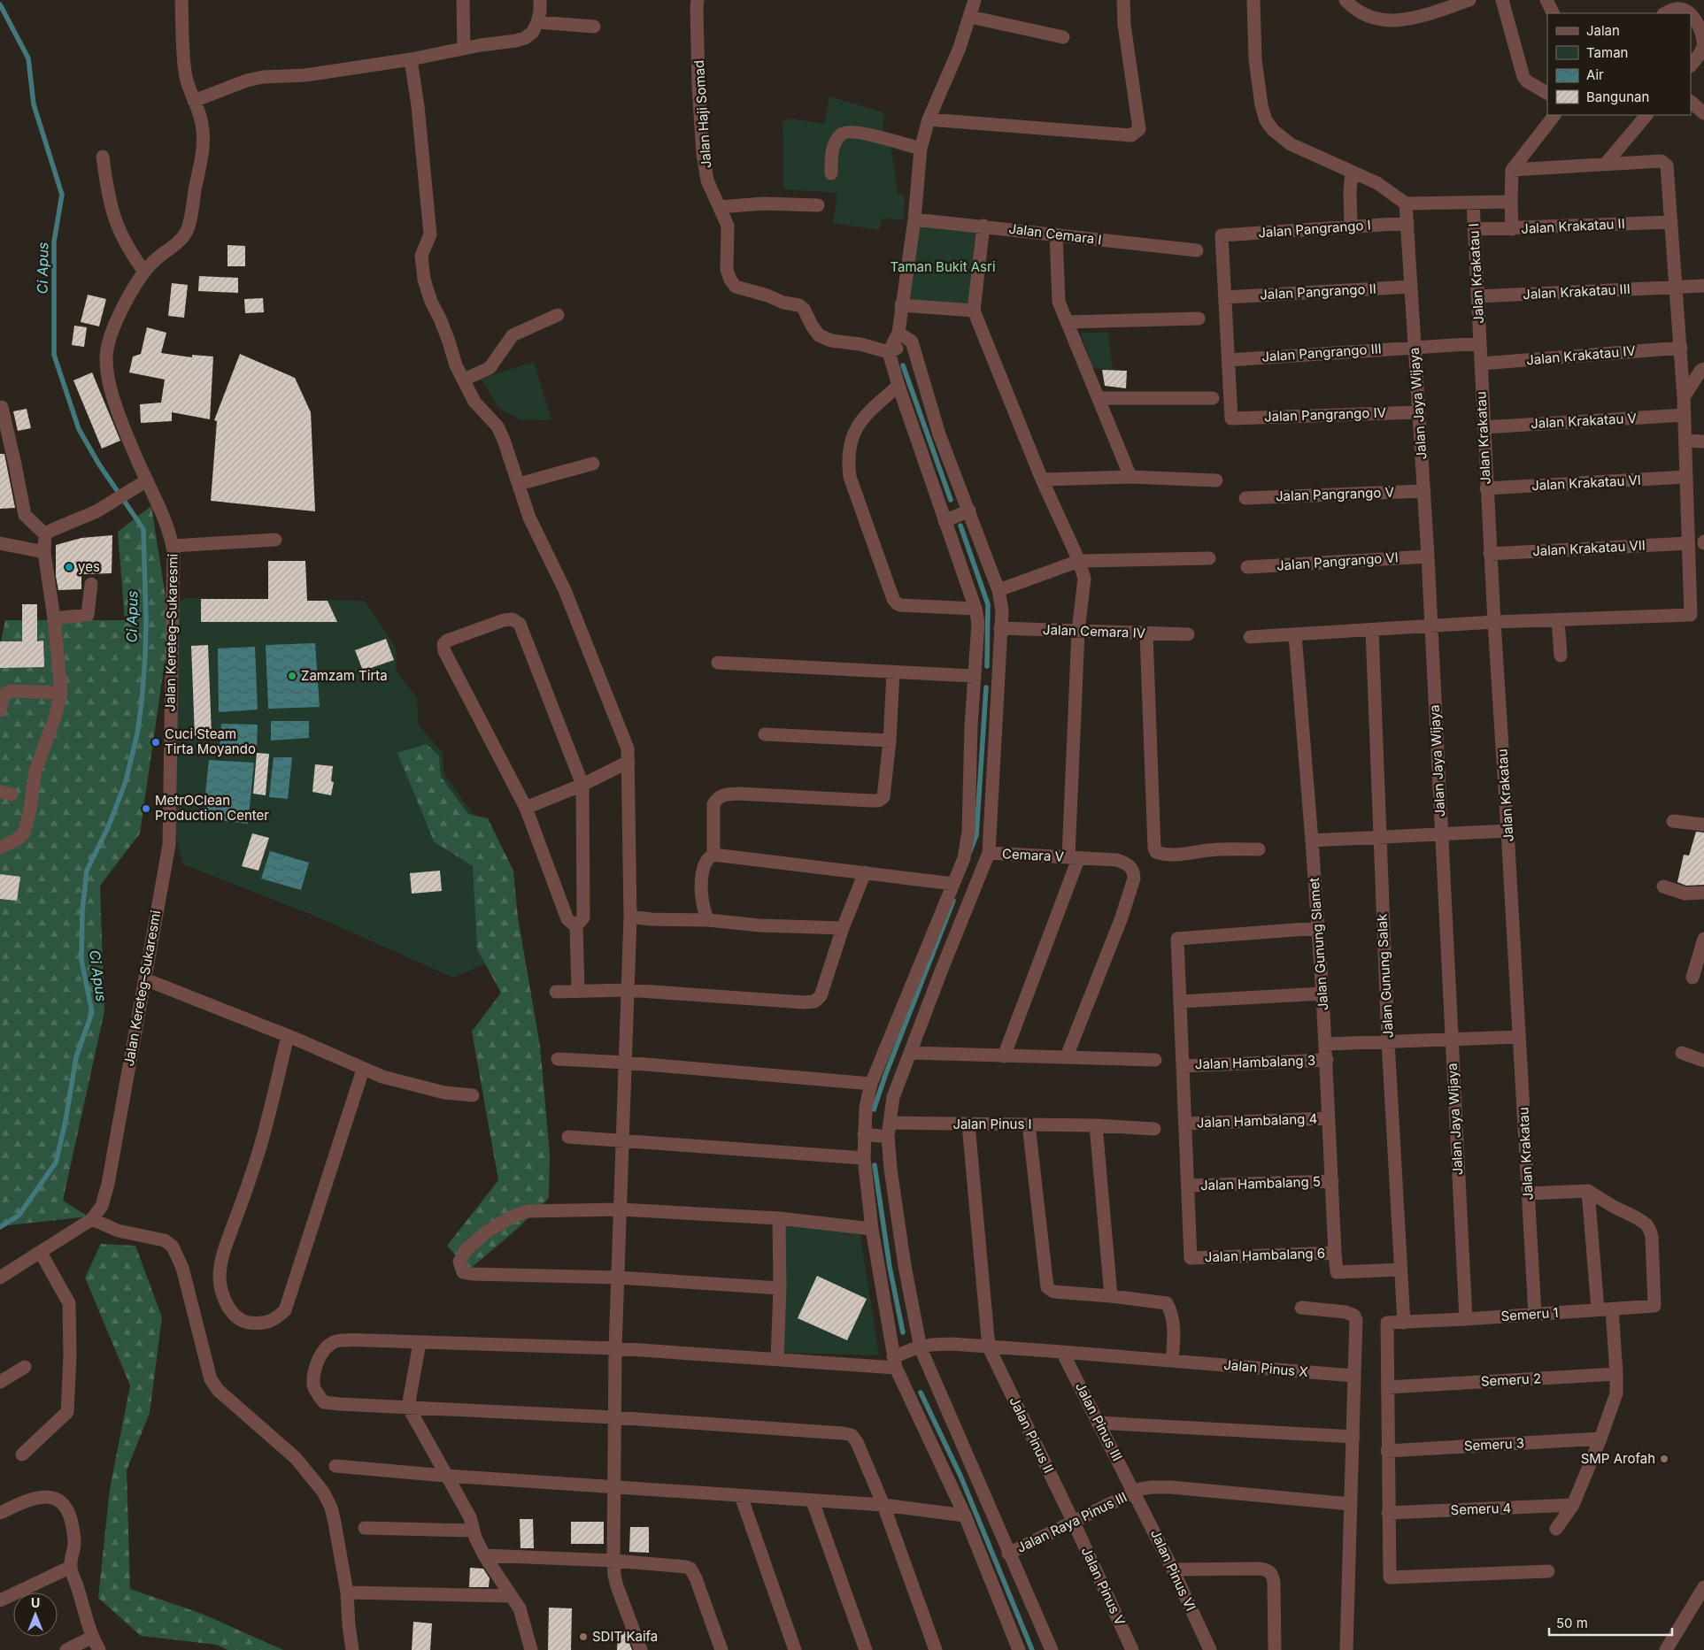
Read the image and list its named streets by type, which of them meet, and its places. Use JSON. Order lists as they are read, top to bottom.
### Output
{
  "streets": {
    "street": [
      "Jalan Haji Somad",
      "Jalan Krakatau II",
      "Jalan Pangrango I",
      "Jalan Cemara I",
      "Jalan Krakatau I",
      "Jalan Pangrango II",
      "Jalan Krakatau III",
      "Jalan Pangrango III",
      "Jalan Krakatau IV",
      "Jalan Jaya Wijaya",
      "Jalan Pangrango IV",
      "Jalan Krakatau V",
      "Jalan Krakatau",
      "Jalan Krakatau VI",
      "Jalan Pangrango V",
      "Jalan Krakatau VII",
      "Jalan Pangrango VI",
      "Jalan Cemara IV",
      "Jalan Kereteg–Sukaresmi",
      "Cemara V",
      "Jalan Gunung Slamet",
      "Jalan Gunung Salak",
      "Jalan Hambalang 3",
      "Jalan Hambalang 4",
      "Jalan Pinus I",
      "Jalan Hambalang 5",
      "Jalan Hambalang 6",
      "Semeru 1",
      "Jalan Pinus X",
      "Semeru 2",
      "Jalan Pinus III",
      "Jalan Pinus II",
      "Semeru 3",
      "Semeru 4",
      "Jalan Raya Pinus III",
      "Jalan Pinus VI",
      "Jalan Pinus V"
    ]
  },
  "crossings": [
    ["Jalan Krakatau II", "Jalan Krakatau I"],
    ["Jalan Pangrango I", "Jalan Pangrango II"],
    ["Jalan Pangrango I", "Jalan Jaya Wijaya"],
    ["Jalan Krakatau I", "Jalan Krakatau III"],
    ["Jalan Krakatau I", "Jalan Krakatau"],
    ["Jalan Pangrango II", "Jalan Jaya Wijaya"],
    ["Jalan Pangrango III", "Jalan Jaya Wijaya"],
    ["Jalan Pangrango III", "Jalan Pangrango IV"],
    ["Jalan Krakatau IV", "Jalan Krakatau"],
    ["Jalan Jaya Wijaya", "Jalan Pangrango IV"],
    ["Jalan Jaya Wijaya", "Jalan Pangrango V"],
    ["Jalan Jaya Wijaya", "Jalan Pangrango VI"],
    ["Jalan Jaya Wijaya", "Semeru 1"],
    ["Jalan Krakatau V", "Jalan Krakatau"],
    ["Jalan Krakatau", "Jalan Krakatau VI"],
    ["Jalan Krakatau", "Jalan Krakatau VII"],
    ["Jalan Krakatau", "Semeru 1"],
    ["Jalan Gunung Slamet", "Jalan Hambalang 3"],
    ["Jalan Gunung Slamet", "Jalan Hambalang 4"],
    ["Jalan Gunung Slamet", "Jalan Hambalang 5"],
    ["Jalan Gunung Slamet", "Jalan Hambalang 6"],
    ["Jalan Gunung Salak", "Jalan Hambalang 6"],
    ["Jalan Gunung Salak", "Semeru 1"],
    ["Jalan Hambalang 5", "Jalan Hambalang 6"],
    ["Semeru 1", "Semeru 2"],
    ["Jalan Pinus X", "Jalan Pinus III"],
    ["Jalan Pinus X", "Jalan Pinus II"],
    ["Jalan Pinus III", "Jalan Raya Pinus III"],
    ["Jalan Pinus III", "Jalan Pinus VI"],
    ["Jalan Pinus II", "Jalan Raya Pinus III"],
    ["Jalan Pinus II", "Jalan Pinus V"],
    ["Jalan Raya Pinus III", "Jalan Pinus VI"],
    ["Jalan Raya Pinus III", "Jalan Pinus V"]
  ],
  "water": ["Ci Apus"],
  "parks": ["Taman Bukit Asri"],
  "places": [
    "yes",
    "Zamzam Tirta",
    "Cuci Steam Tirta Moyando",
    "MetrOClean Production Center",
    "SMP Arofah",
    "SDIT Kaifa"
  ],
  "legend": [
    "Jalan",
    "Taman",
    "Air",
    "Bangunan"
  ],
  "scale_bar": "50 m",
  "north": "top"
}
